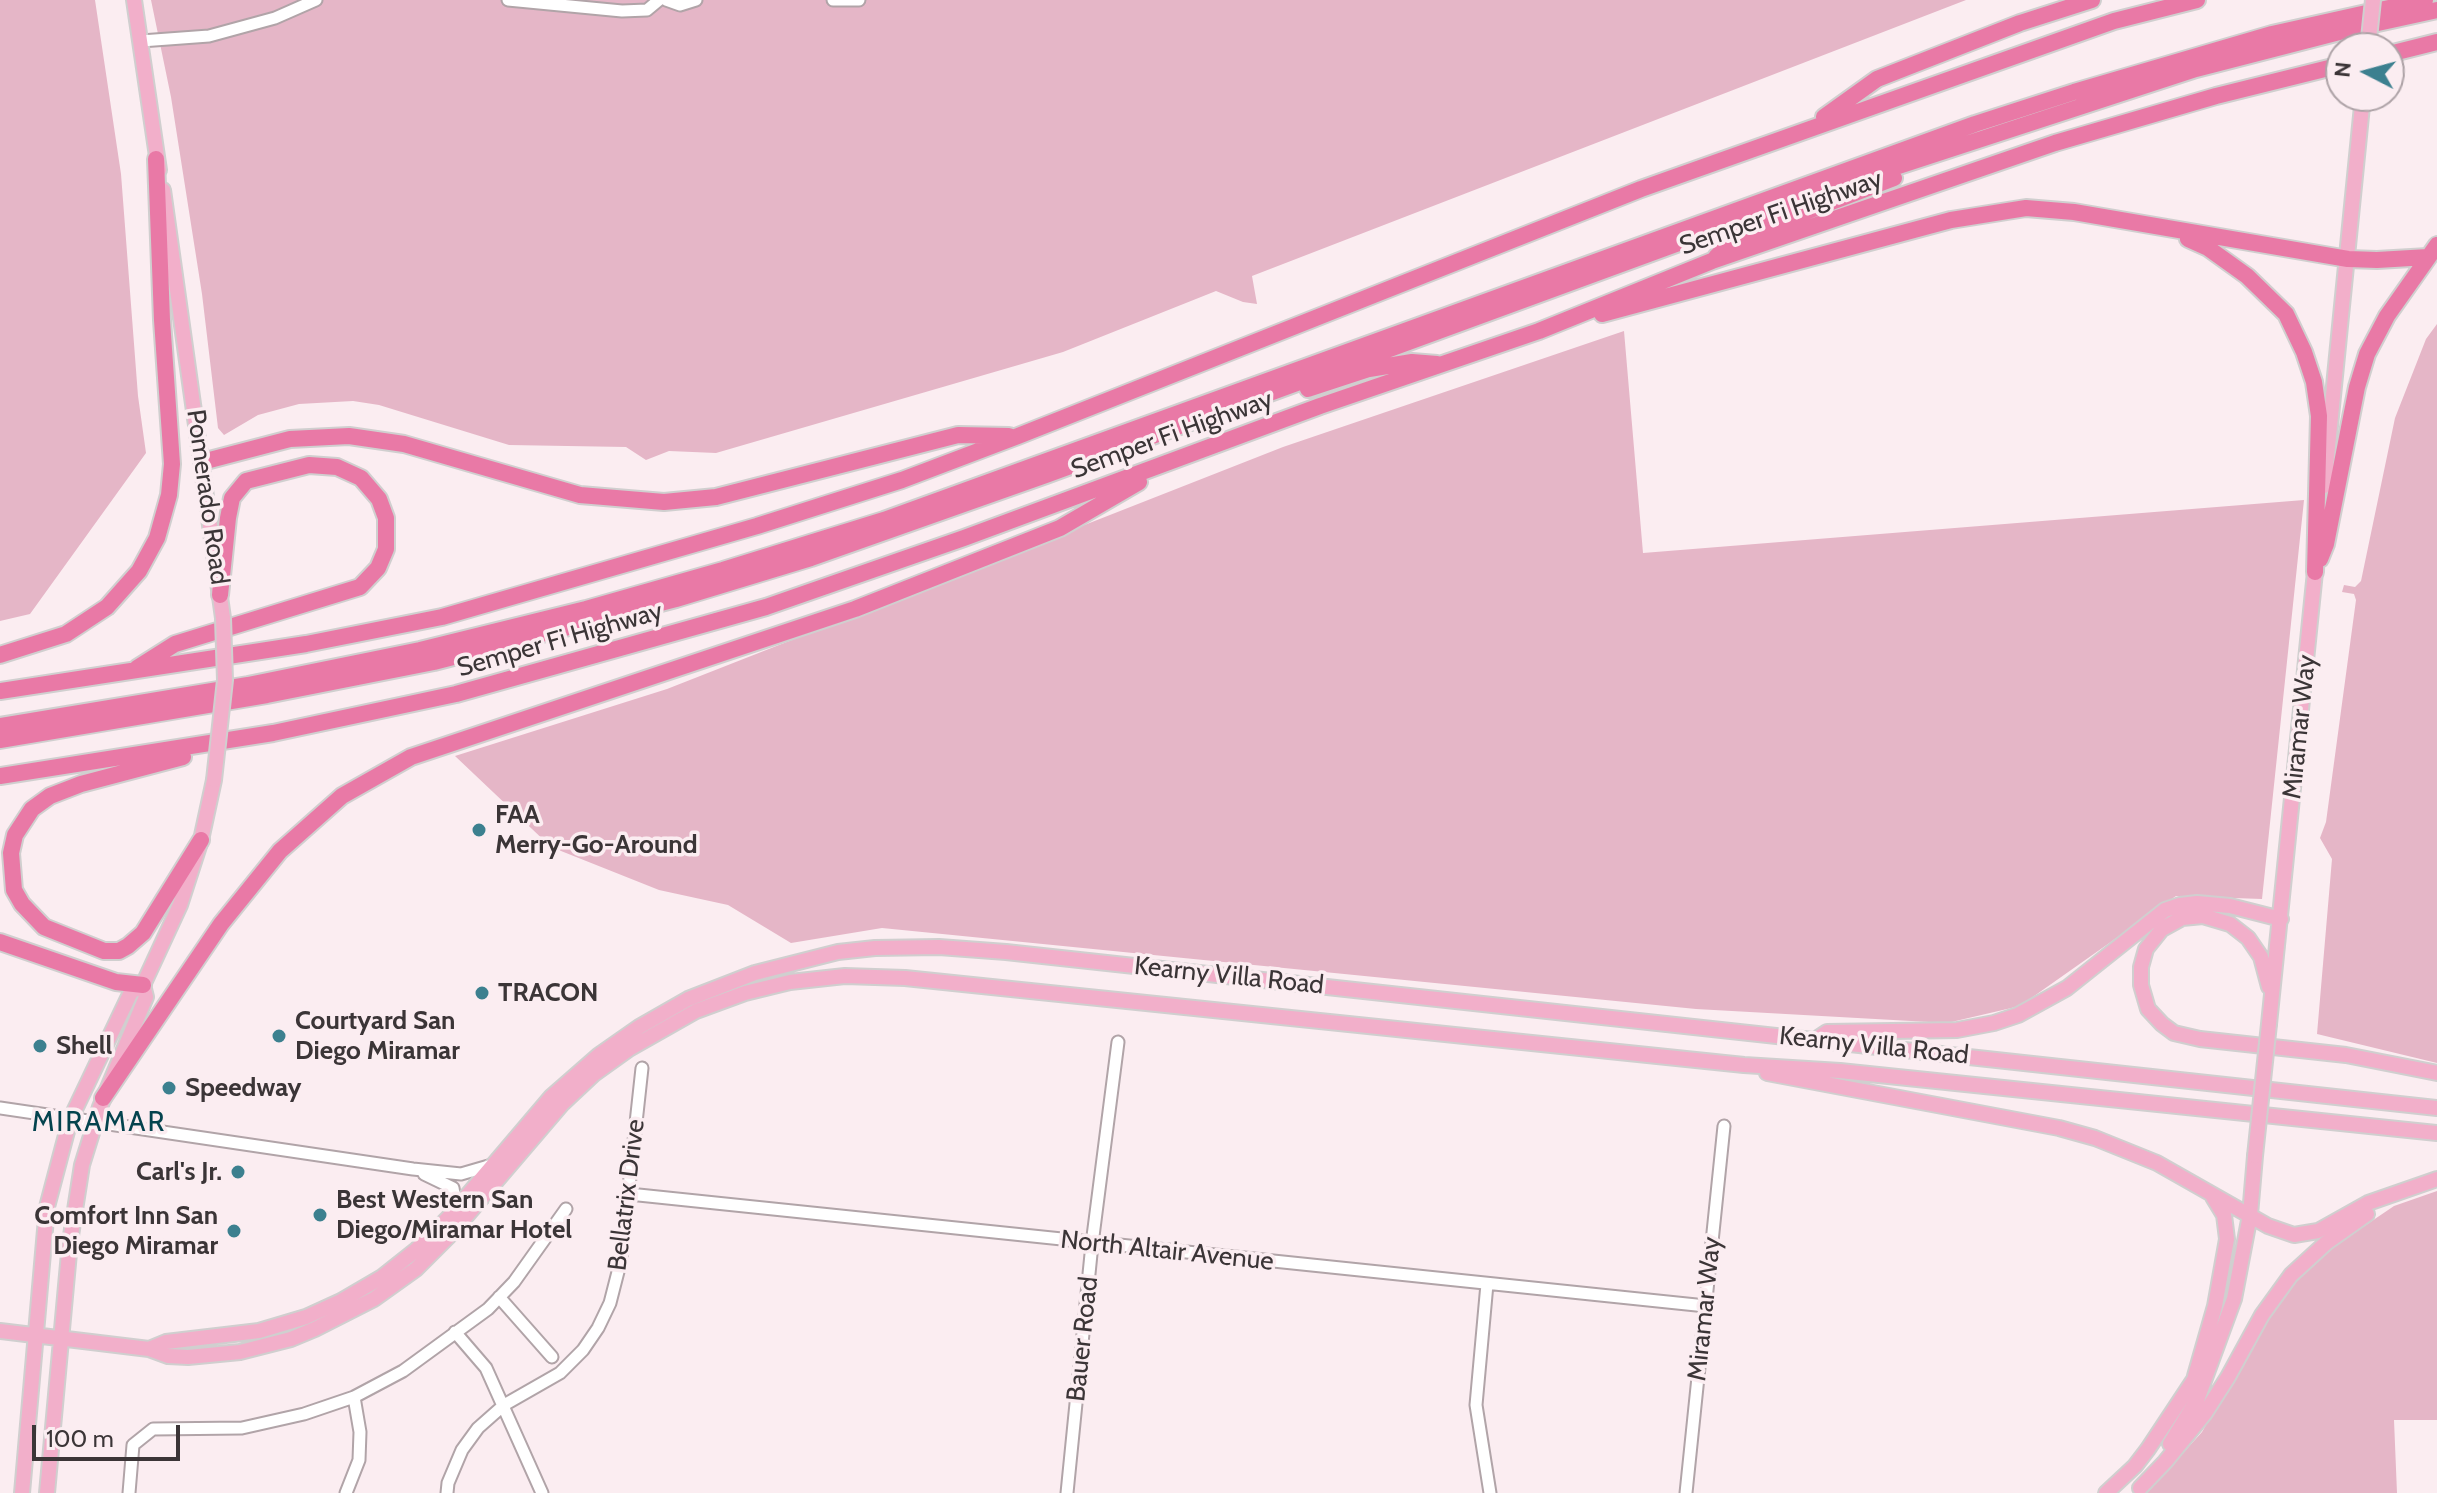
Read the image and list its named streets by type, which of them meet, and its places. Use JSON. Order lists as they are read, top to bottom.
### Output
{
  "streets": {
    "highway": ["Semper Fi Highway"],
    "main road": ["Pomerado Road", "Miramar Way", "Kearny Villa Road"],
    "street": ["Bellatrix Drive", "North Altair Avenue", "Bauer Road"]
  },
  "crossings": [
    ["Miramar Way", "North Altair Avenue"],
    ["Bellatrix Drive", "North Altair Avenue"],
    ["North Altair Avenue", "Bauer Road"]
  ],
  "districts": ["MIRAMAR"],
  "places": [
    "FAA Merry-Go-Around",
    "TRACON",
    "Courtyard San Diego Miramar",
    "Shell",
    "Speedway",
    "Carl's Jr.",
    "Best Western San Diego/Miramar Hotel",
    "Comfort Inn San Diego Miramar"
  ],
  "scale_bar": "100 m",
  "north": "left"
}
